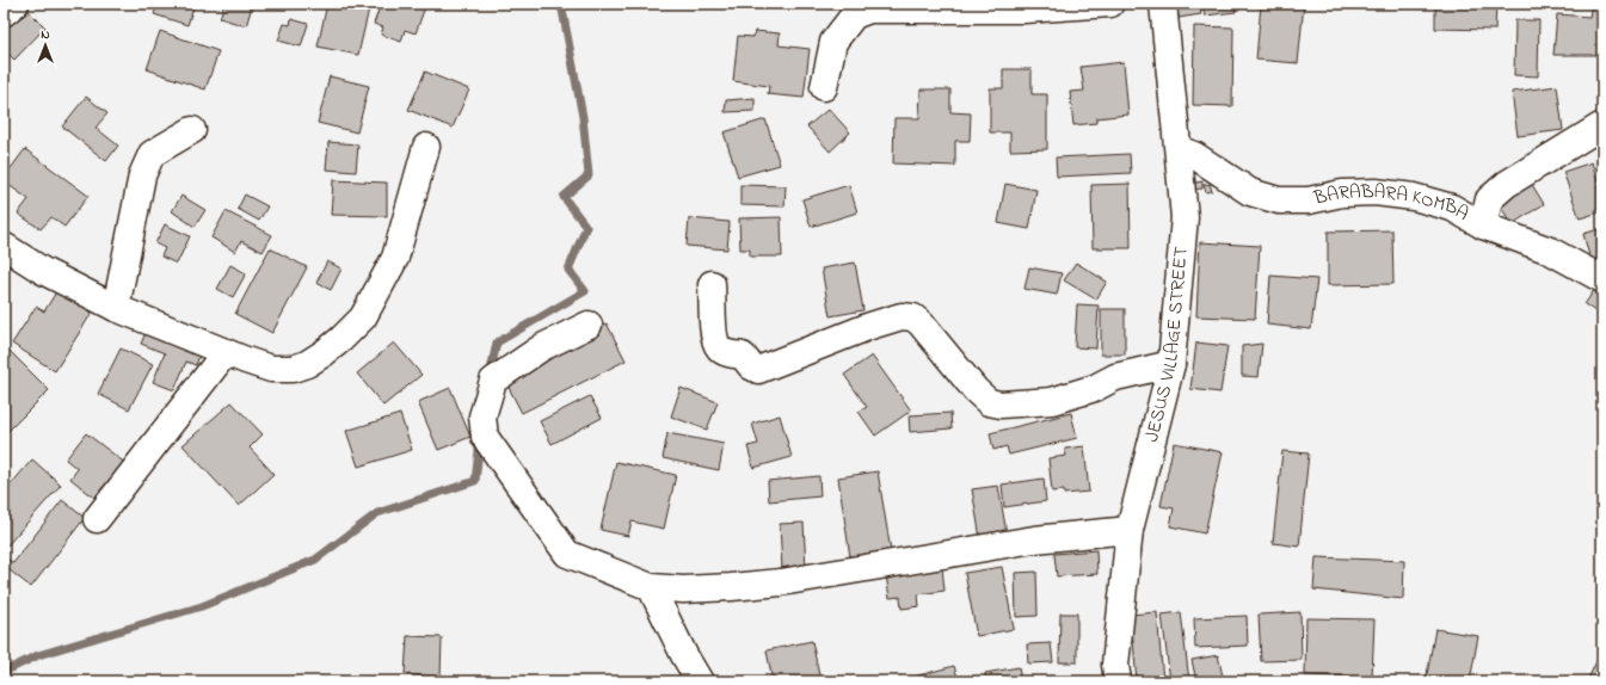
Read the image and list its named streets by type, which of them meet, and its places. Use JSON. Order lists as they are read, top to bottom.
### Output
{
  "streets": {
    "street": ["BARABARA KOMBA", "JESUS VILLAGE STREET"]
  },
  "crossings": [
    ["BARABARA KOMBA", "JESUS VILLAGE STREET"]
  ],
  "north": "top"
}
